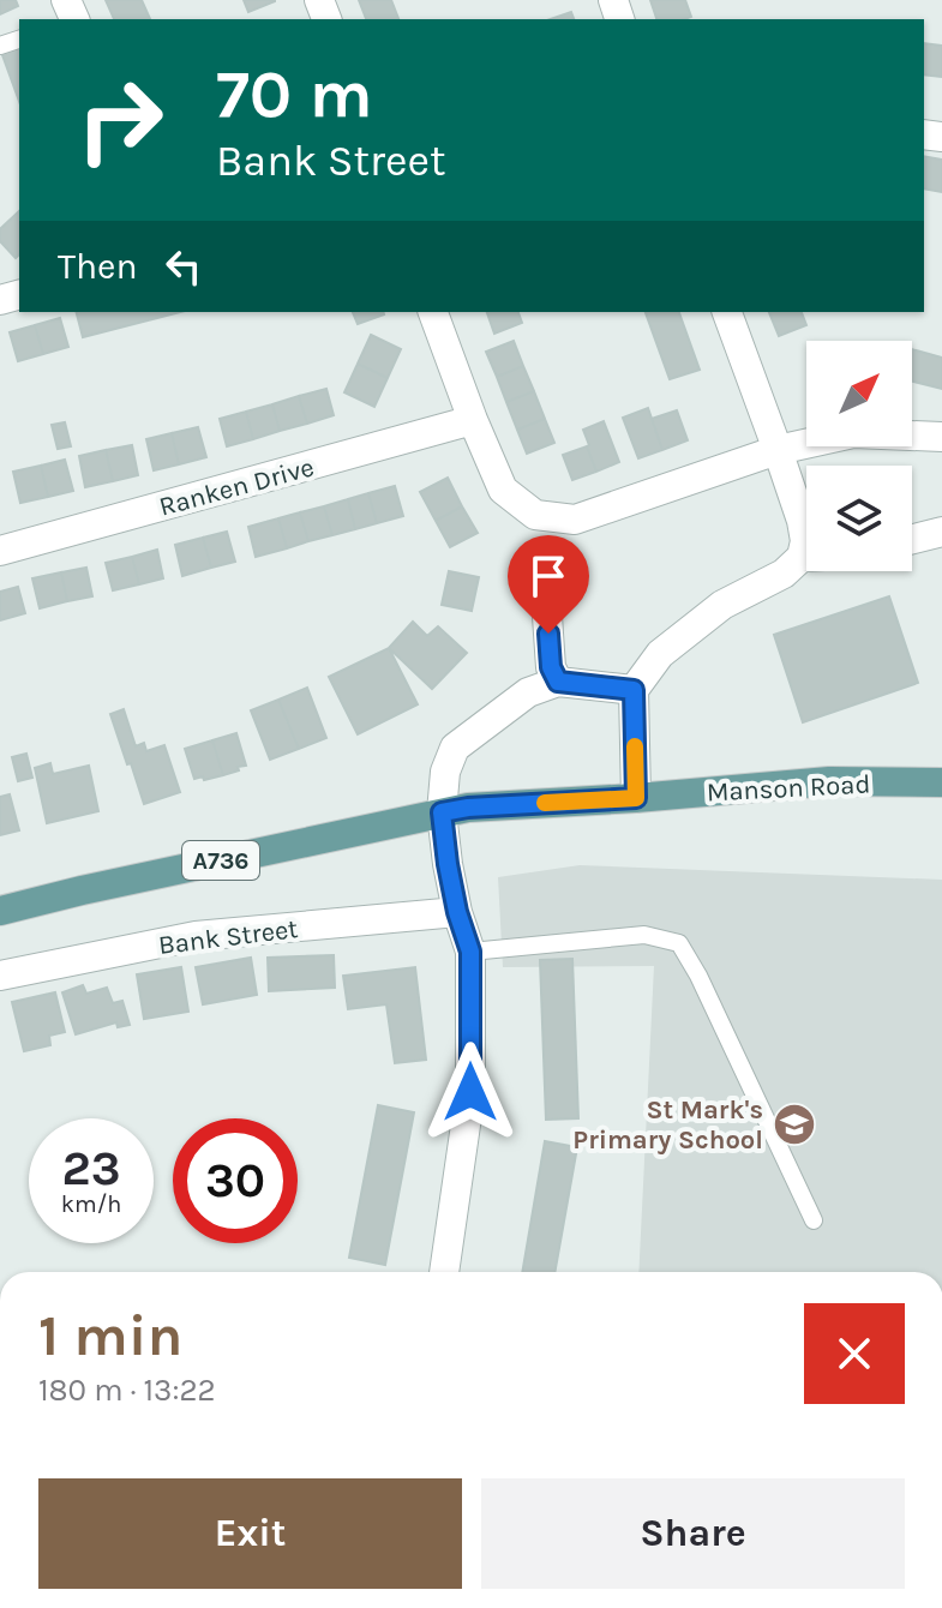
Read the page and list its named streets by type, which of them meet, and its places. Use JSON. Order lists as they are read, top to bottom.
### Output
{
  "streets": {
    "main road": ["Manson Road", "A736"],
    "street": ["Ranken Drive", "Bank Street"]
  },
  "crossings": [
    ["Manson Road", "A736"]
  ],
  "places": {
    "school or university": ["St Mark's Primary School"]
  },
  "north": "top right",
  "page": {
    "turn": ["70 m", "Bank Street"],
    "then": "Then",
    "speed": "23 km/h",
    "limit": "30",
    "heading": ["1 min", "180 m · 13:22"],
    "buttons": ["Exit", "Share"]
  }
}
